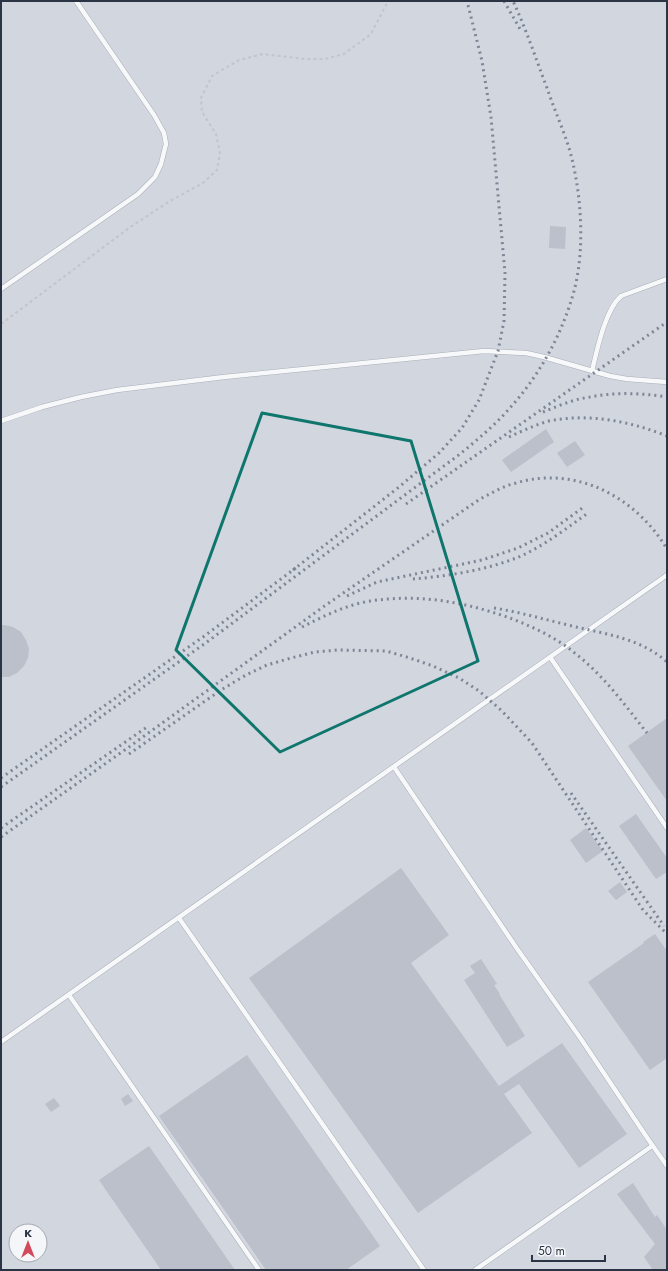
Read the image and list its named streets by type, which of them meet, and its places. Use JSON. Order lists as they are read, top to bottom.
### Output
{
  "scale_bar": "50 m",
  "north": "top"
}
